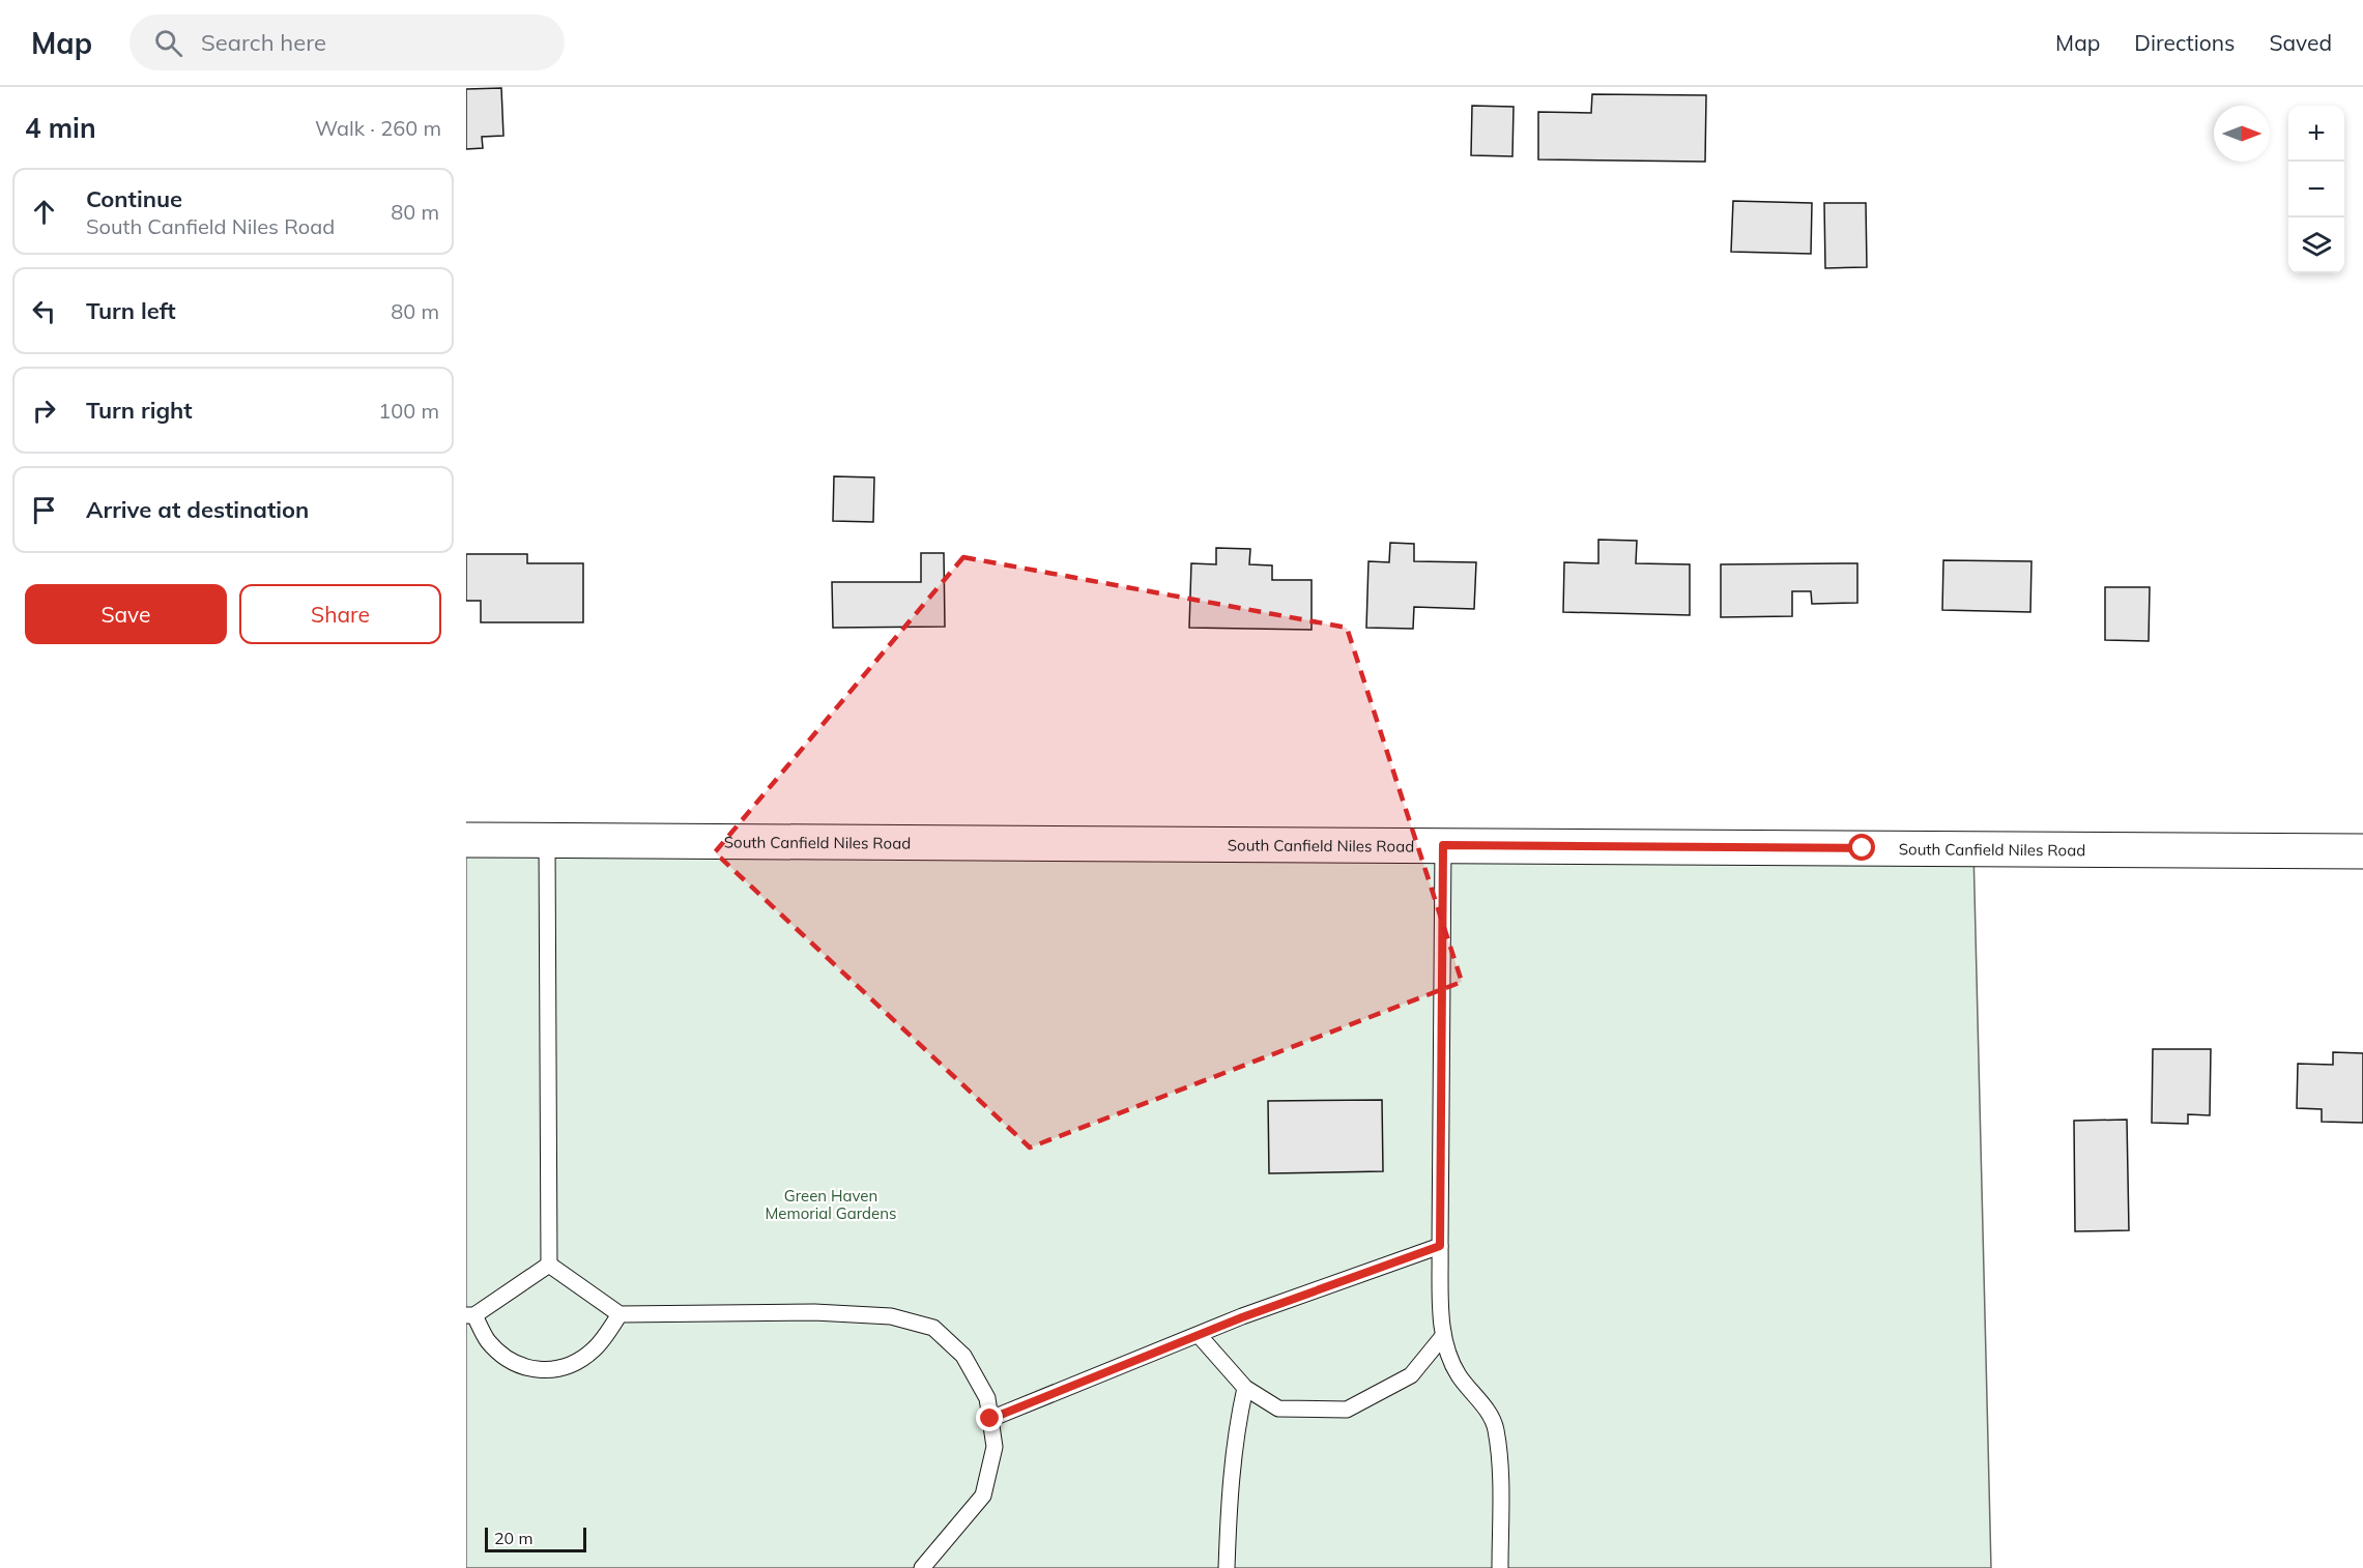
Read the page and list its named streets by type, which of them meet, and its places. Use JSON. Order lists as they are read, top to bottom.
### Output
{
  "streets": {
    "main road": ["South Canfield Niles Road"]
  },
  "parks": ["Green Haven Memorial Gardens"],
  "scale_bar": "20 m",
  "north": "right",
  "page": {
    "header": "Map",
    "search": "Search here",
    "nav": ["Map", "Directions", "Saved"],
    "heading": ["4 min", "Walk · 260 m"],
    "map_buttons": ["+", "−"],
    "list": [
      ["Continue", "South Canfield Niles Road", "80 m"],
      ["Turn left", "80 m"],
      ["Turn right", "100 m"],
      "Arrive at destination"
    ],
    "buttons": ["Save", "Share"],
    "scale": "20 m"
  }
}
